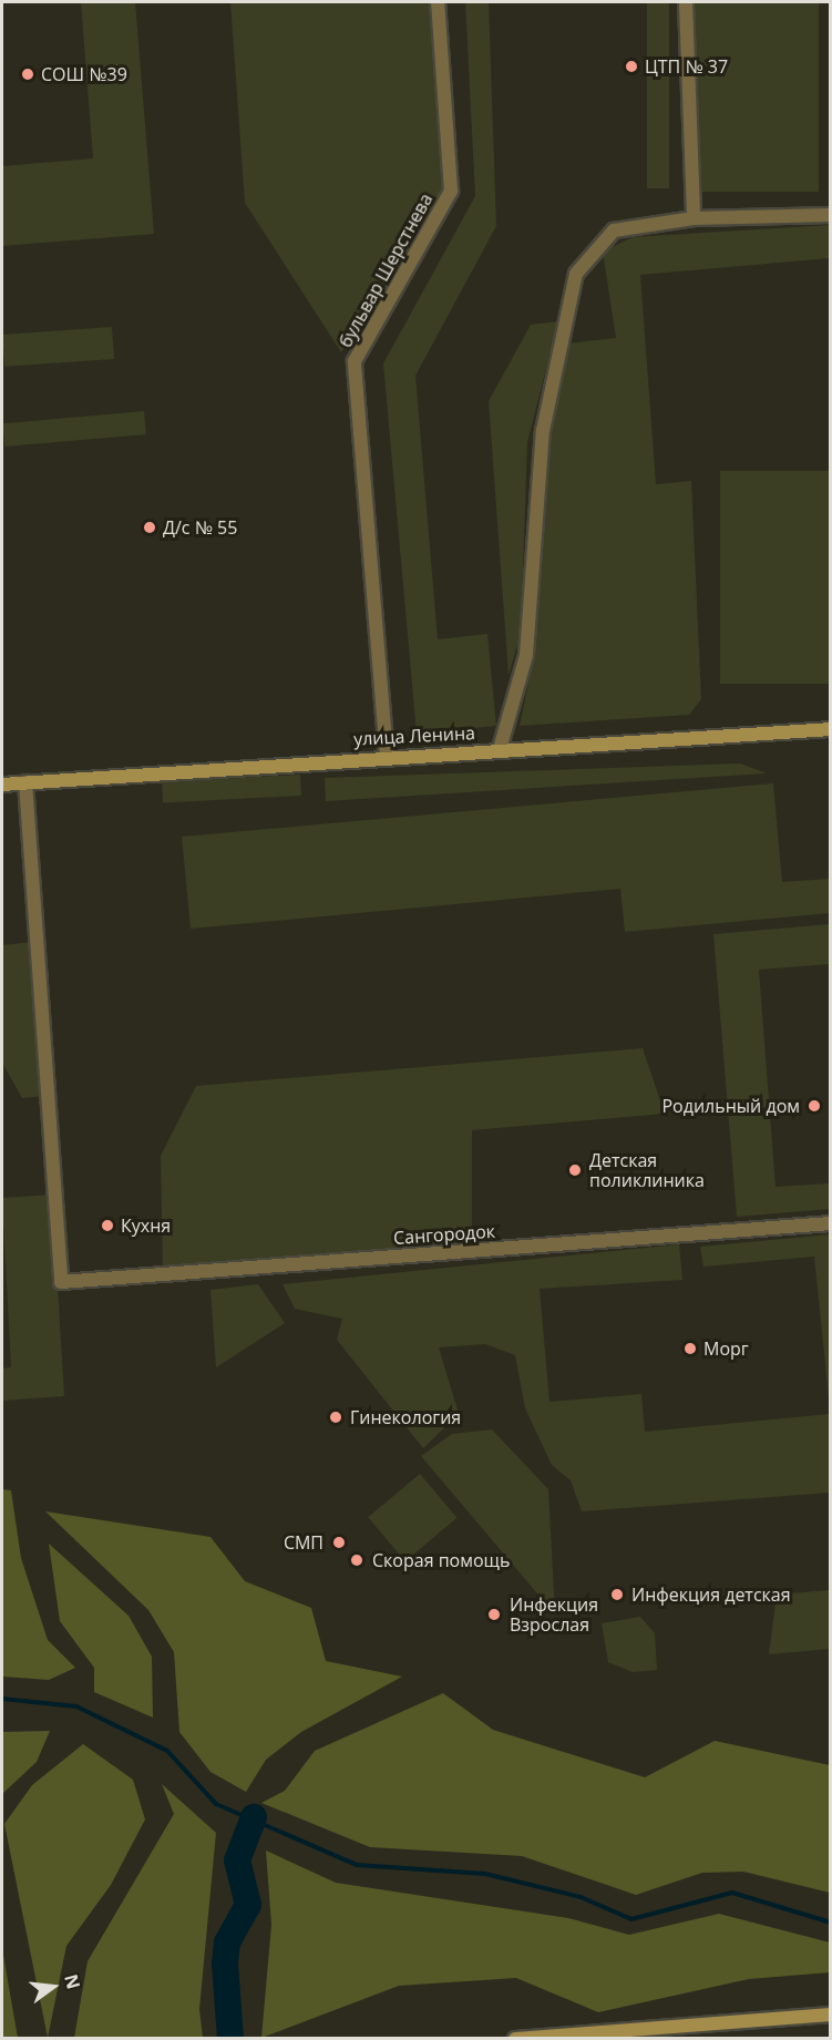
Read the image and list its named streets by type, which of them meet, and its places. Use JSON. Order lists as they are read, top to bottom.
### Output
{
  "streets": {
    "main road": ["улица Ленина"],
    "street": ["бульвар Шерстнева", "Сангородок"]
  },
  "crossings": [
    ["бульвар Шерстнева", "улица Ленина"],
    ["улица Ленина", "Сангородок"]
  ],
  "places": [
    "ЦТП № 37",
    "СОШ №39",
    "Д/с № 55",
    "Родильный дом",
    "Детская поликлиника",
    "Кухня",
    "Морг",
    "Гинекология",
    "СМП",
    "Скорая помощь",
    "Инфекция детская",
    "Инфекция Взрослая"
  ],
  "north": "right"
}
